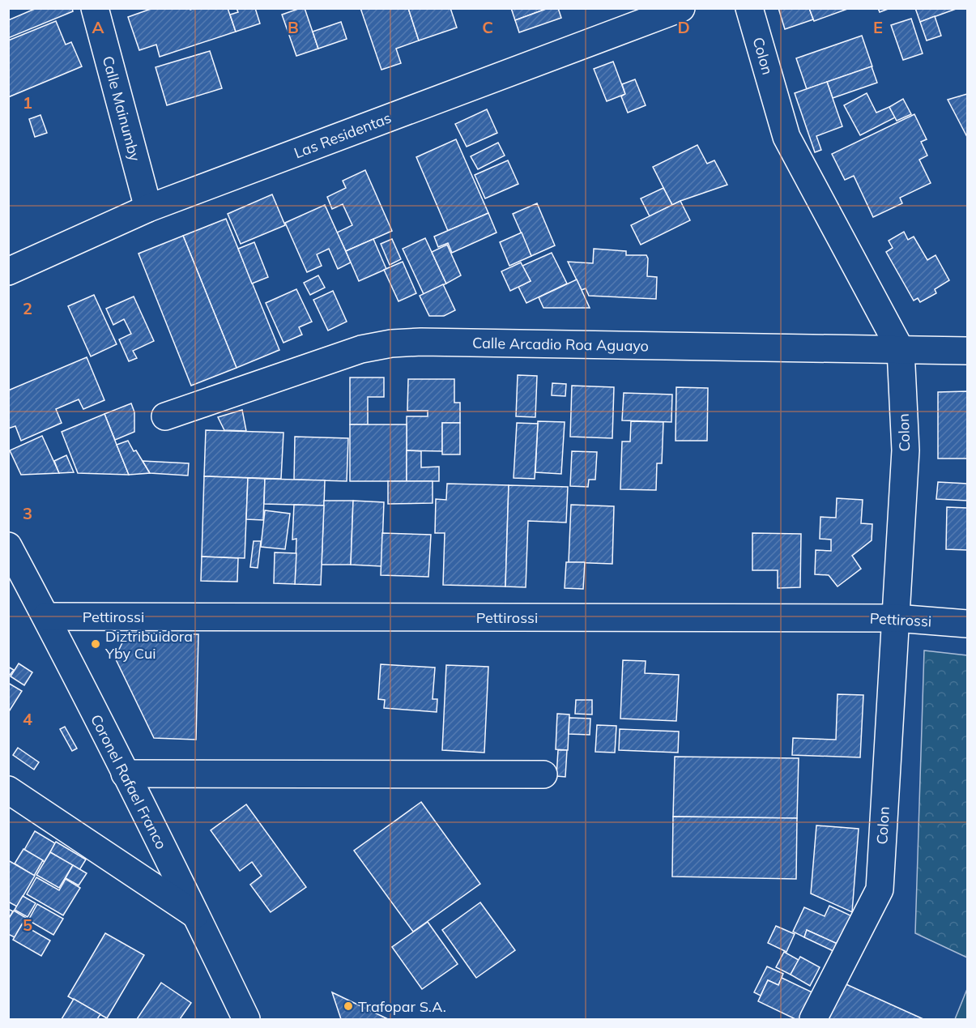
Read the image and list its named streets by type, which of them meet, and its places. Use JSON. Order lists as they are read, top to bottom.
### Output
{
  "streets": {
    "street": [
      "Colon",
      "Calle Mainumby",
      "Las Residentas",
      "Calle Arcadio Roa Aguayo",
      "Pettirossi",
      "Coronel Rafael Franco"
    ]
  },
  "crossings": [
    ["Colon", "Calle Arcadio Roa Aguayo"],
    ["Colon", "Pettirossi"],
    ["Calle Mainumby", "Las Residentas"],
    ["Pettirossi", "Coronel Rafael Franco"]
  ],
  "places": ["Diztribuidora Yby Cui", "Trafopar S.A."],
  "grid": {
    "columns": [
      "A",
      "B",
      "C",
      "D",
      "E"
    ],
    "rows": [
      "1",
      "2",
      "3",
      "4",
      "5"
    ]
  }
}
